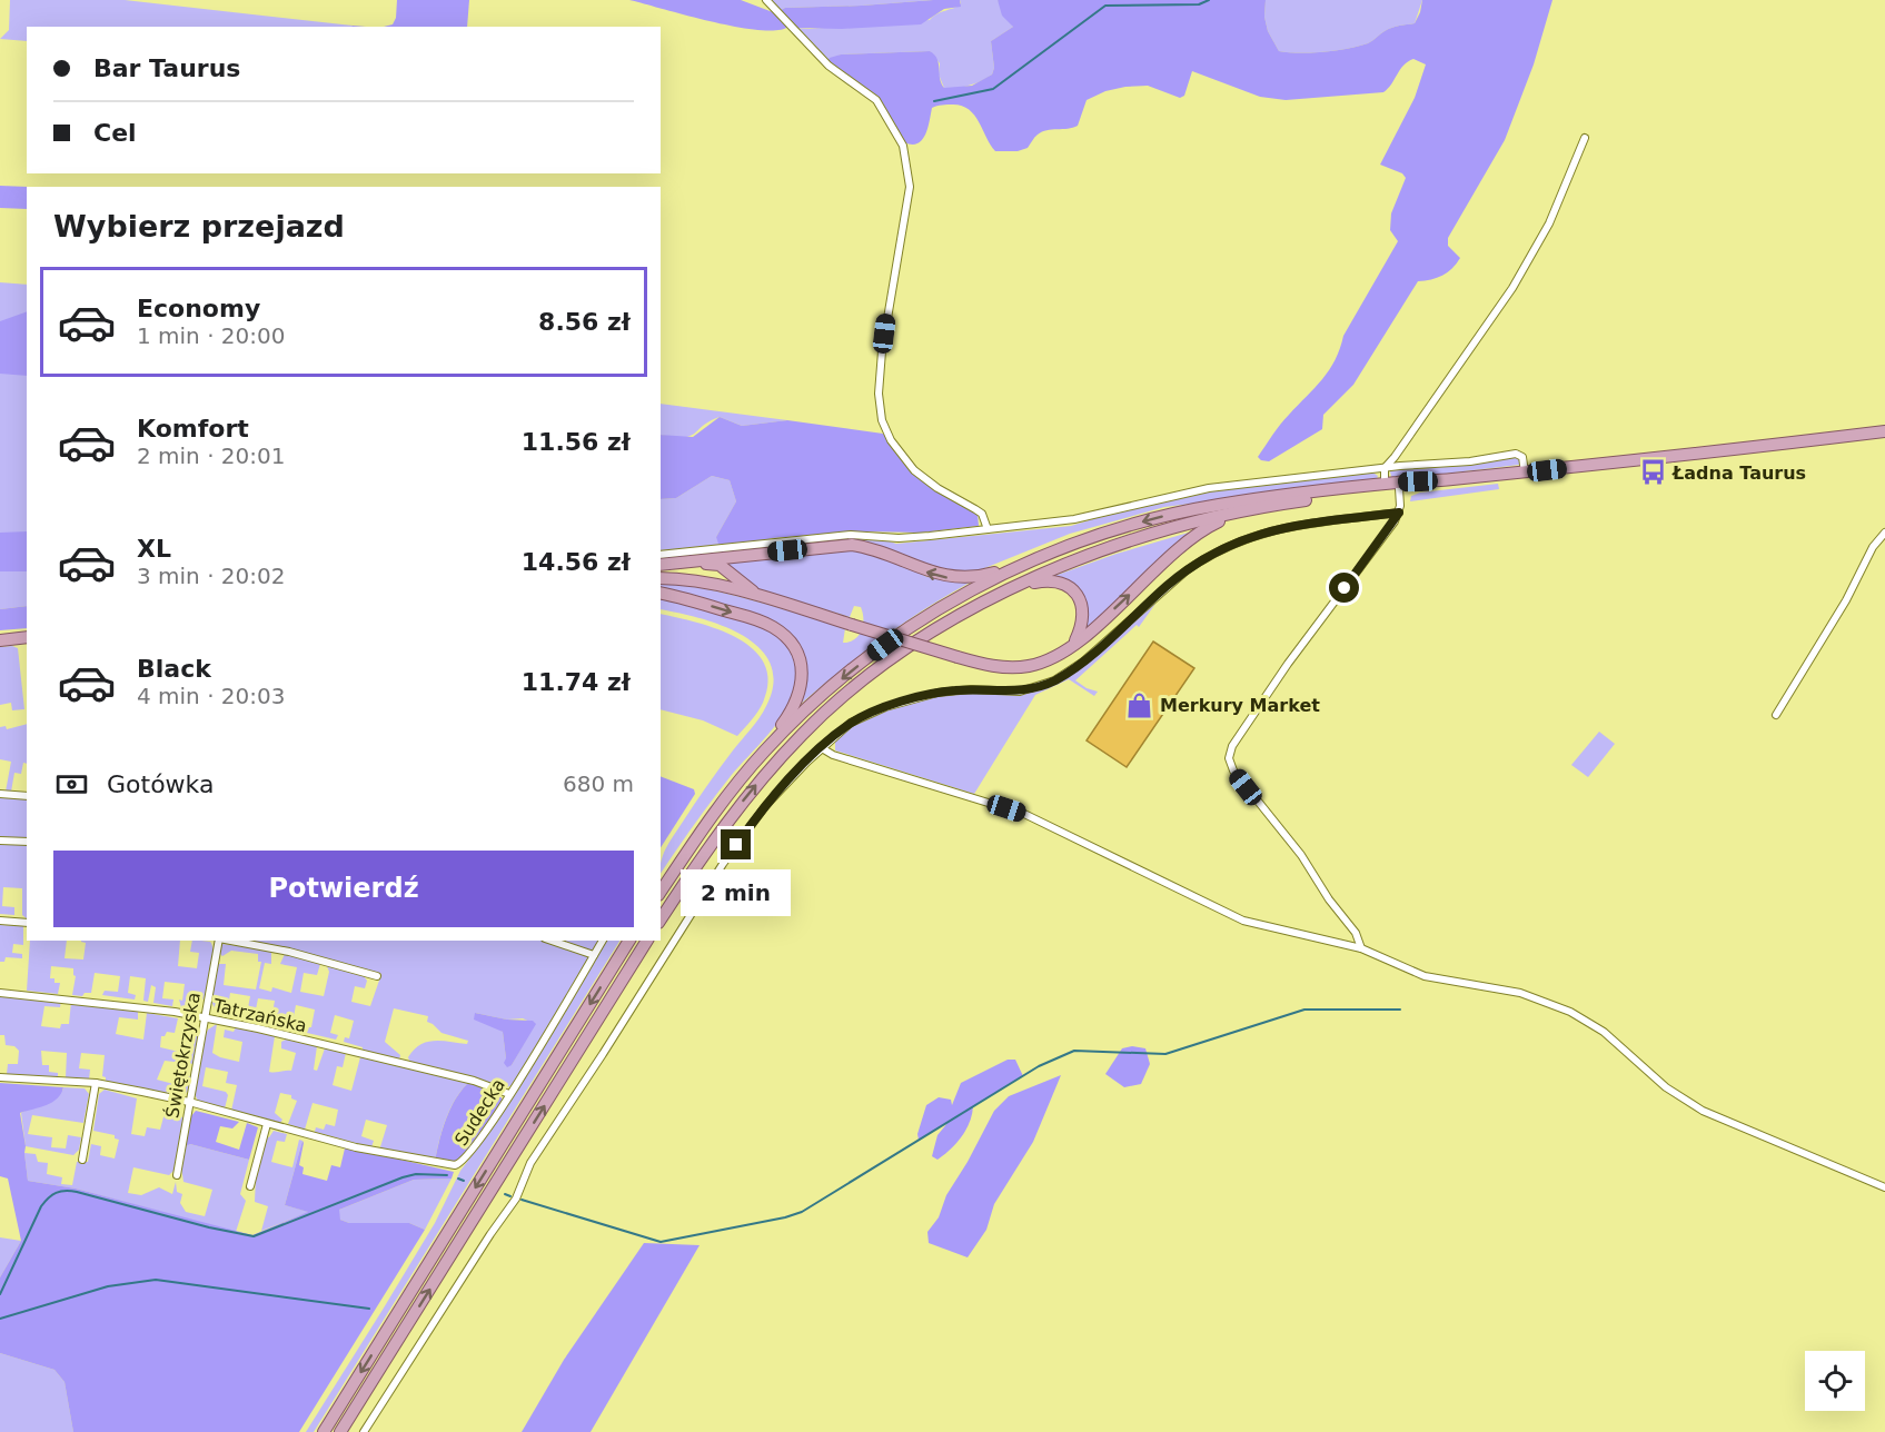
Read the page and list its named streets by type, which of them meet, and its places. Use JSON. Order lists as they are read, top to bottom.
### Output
{
  "streets": {
    "street": ["Tatrzańska", "Świętokrzyska", "Sudecka"]
  },
  "crossings": [
    ["Tatrzańska", "Świętokrzyska"],
    ["Tatrzańska", "Sudecka"],
    ["Świętokrzyska", "Sudecka"]
  ],
  "places": {
    "bus stop": ["Ładna Taurus"],
    "shop": ["Merkury Market"]
  },
  "page": {
    "banner": ["Bar Taurus", "Cel"],
    "heading": "Wybierz przejazd",
    "list": [
      {
        "name": "Economy",
        "note": "1 min · 20:00",
        "value": "8.56 zł"
      },
      {
        "name": "Komfort",
        "note": "2 min · 20:01",
        "value": "11.56 zł"
      },
      {
        "name": "XL",
        "note": "3 min · 20:02",
        "value": "14.56 zł"
      },
      {
        "name": "Black",
        "note": "4 min · 20:03",
        "value": "11.74 zł"
      }
    ],
    "pay": ["Gotówka", "680 m"],
    "buttons": "Potwierdź",
    "bubble": "2 min"
  }
}
